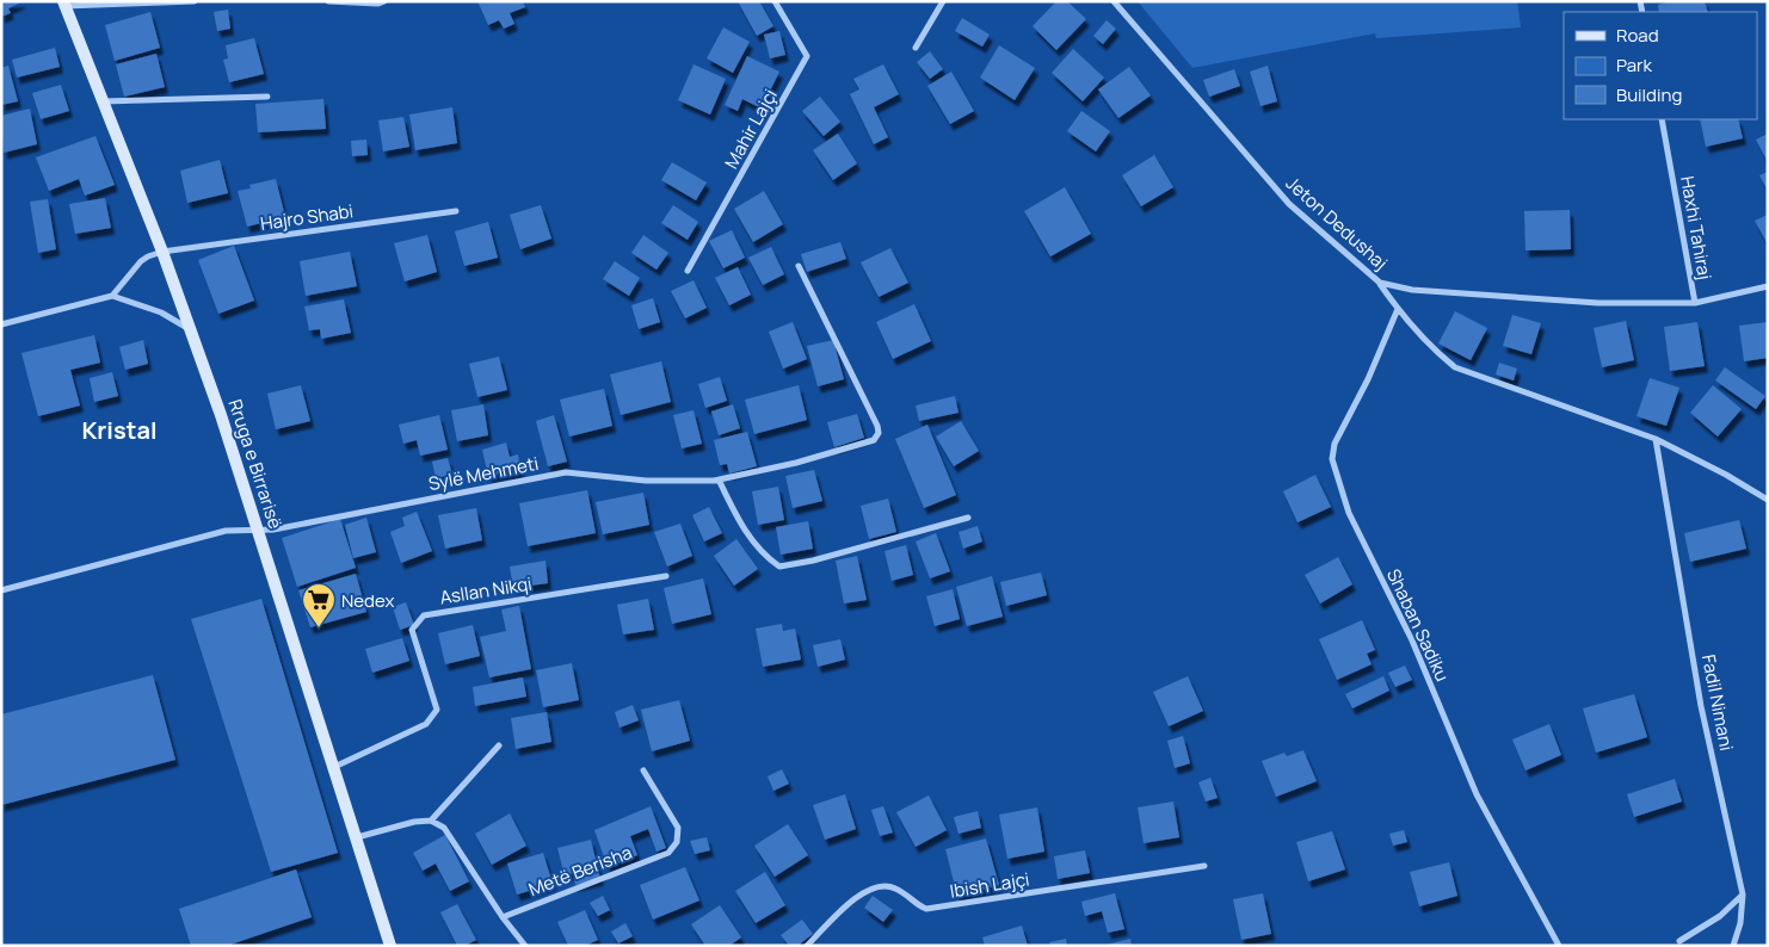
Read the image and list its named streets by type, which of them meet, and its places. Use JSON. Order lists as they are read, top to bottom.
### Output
{
  "streets": {
    "street": [
      "Mahir Lajçi",
      "Hajro Shabi",
      "Jeton Dedushaj",
      "Haxhi Tahiraj",
      "Rruga e Birrarisë",
      "Sylë Mehmeti",
      "Asllan Nikqi",
      "Shaban Sadiku",
      "Fadil Nimani",
      "Metë Berisha",
      "Ibish Lajçi"
    ]
  },
  "crossings": [
    ["Hajro Shabi", "Rruga e Birrarisë"],
    ["Jeton Dedushaj", "Haxhi Tahiraj"],
    ["Rruga e Birrarisë", "Sylë Mehmeti"],
    ["Rruga e Birrarisë", "Asllan Nikqi"]
  ],
  "districts": ["Kristal"],
  "places": {
    "supermarket": ["Nedex"]
  },
  "legend": ["Road", "Park", "Building"]
}
